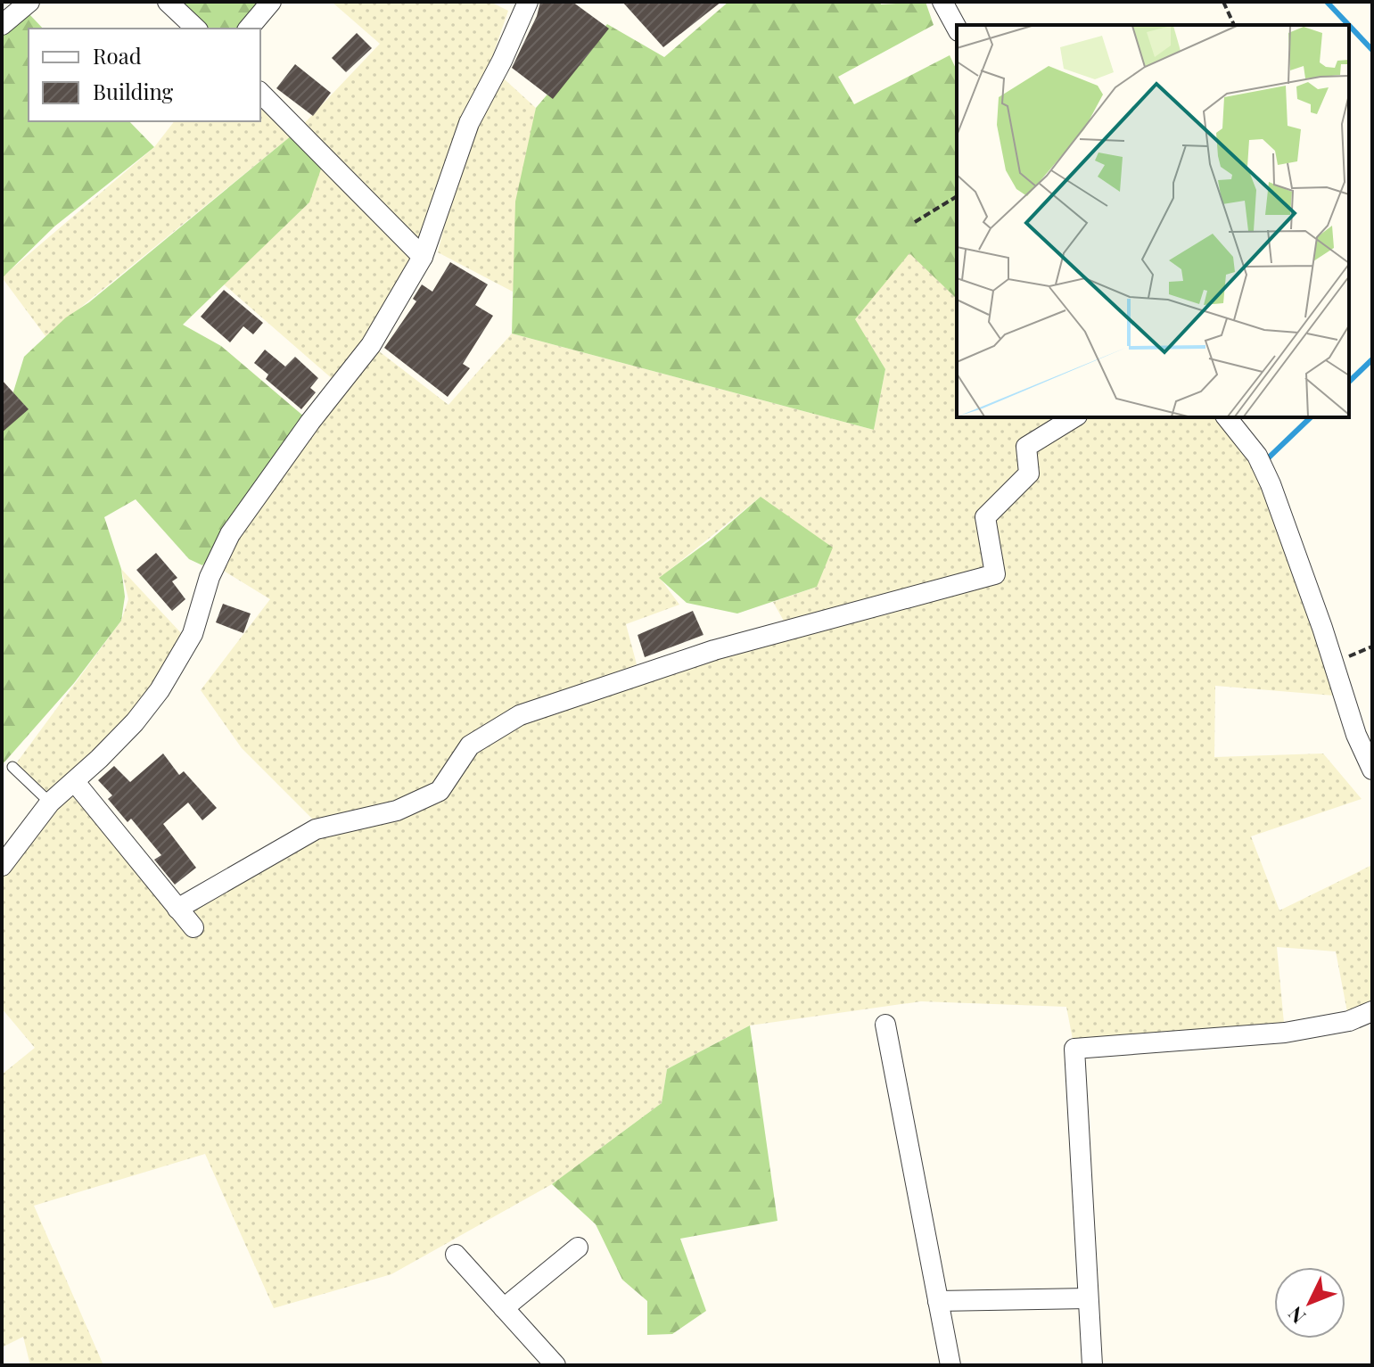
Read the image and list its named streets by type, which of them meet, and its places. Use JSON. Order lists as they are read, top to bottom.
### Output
{
  "legend": ["Road", "Building"],
  "north": "bottom left"
}
